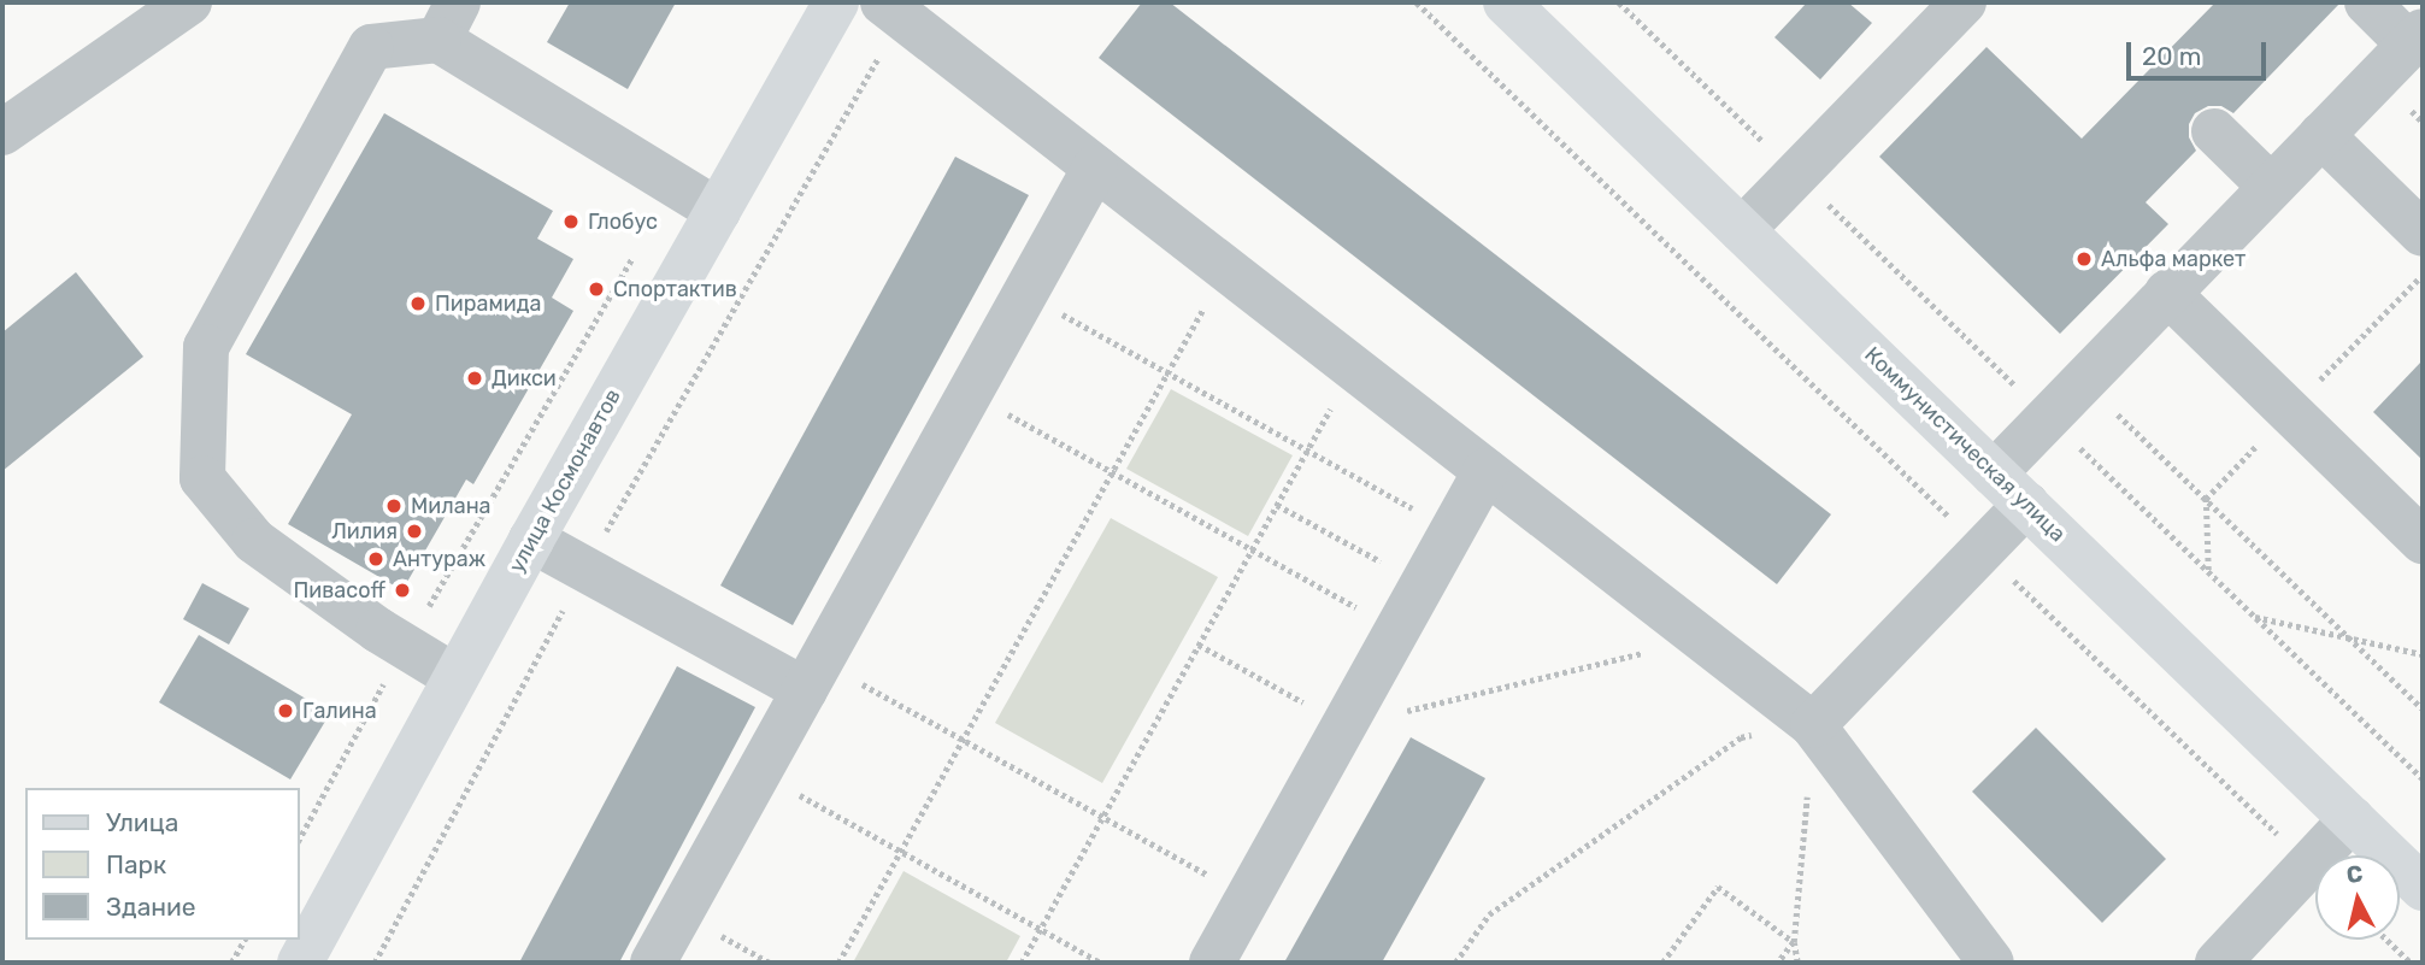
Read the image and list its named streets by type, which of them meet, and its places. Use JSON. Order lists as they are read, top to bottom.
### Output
{
  "streets": {
    "main road": ["Коммунистическая улица", "улица Космонавтов"]
  },
  "places": [
    "Глобус",
    "Альфа маркет",
    "Спортактив",
    "Пирамида",
    "Дикси",
    "Милана",
    "Лилия",
    "Антураж",
    "Пивасоff",
    "Галина"
  ],
  "legend": ["Улица", "Парк", "Здание"],
  "scale_bar": "20 m",
  "north": "top"
}
